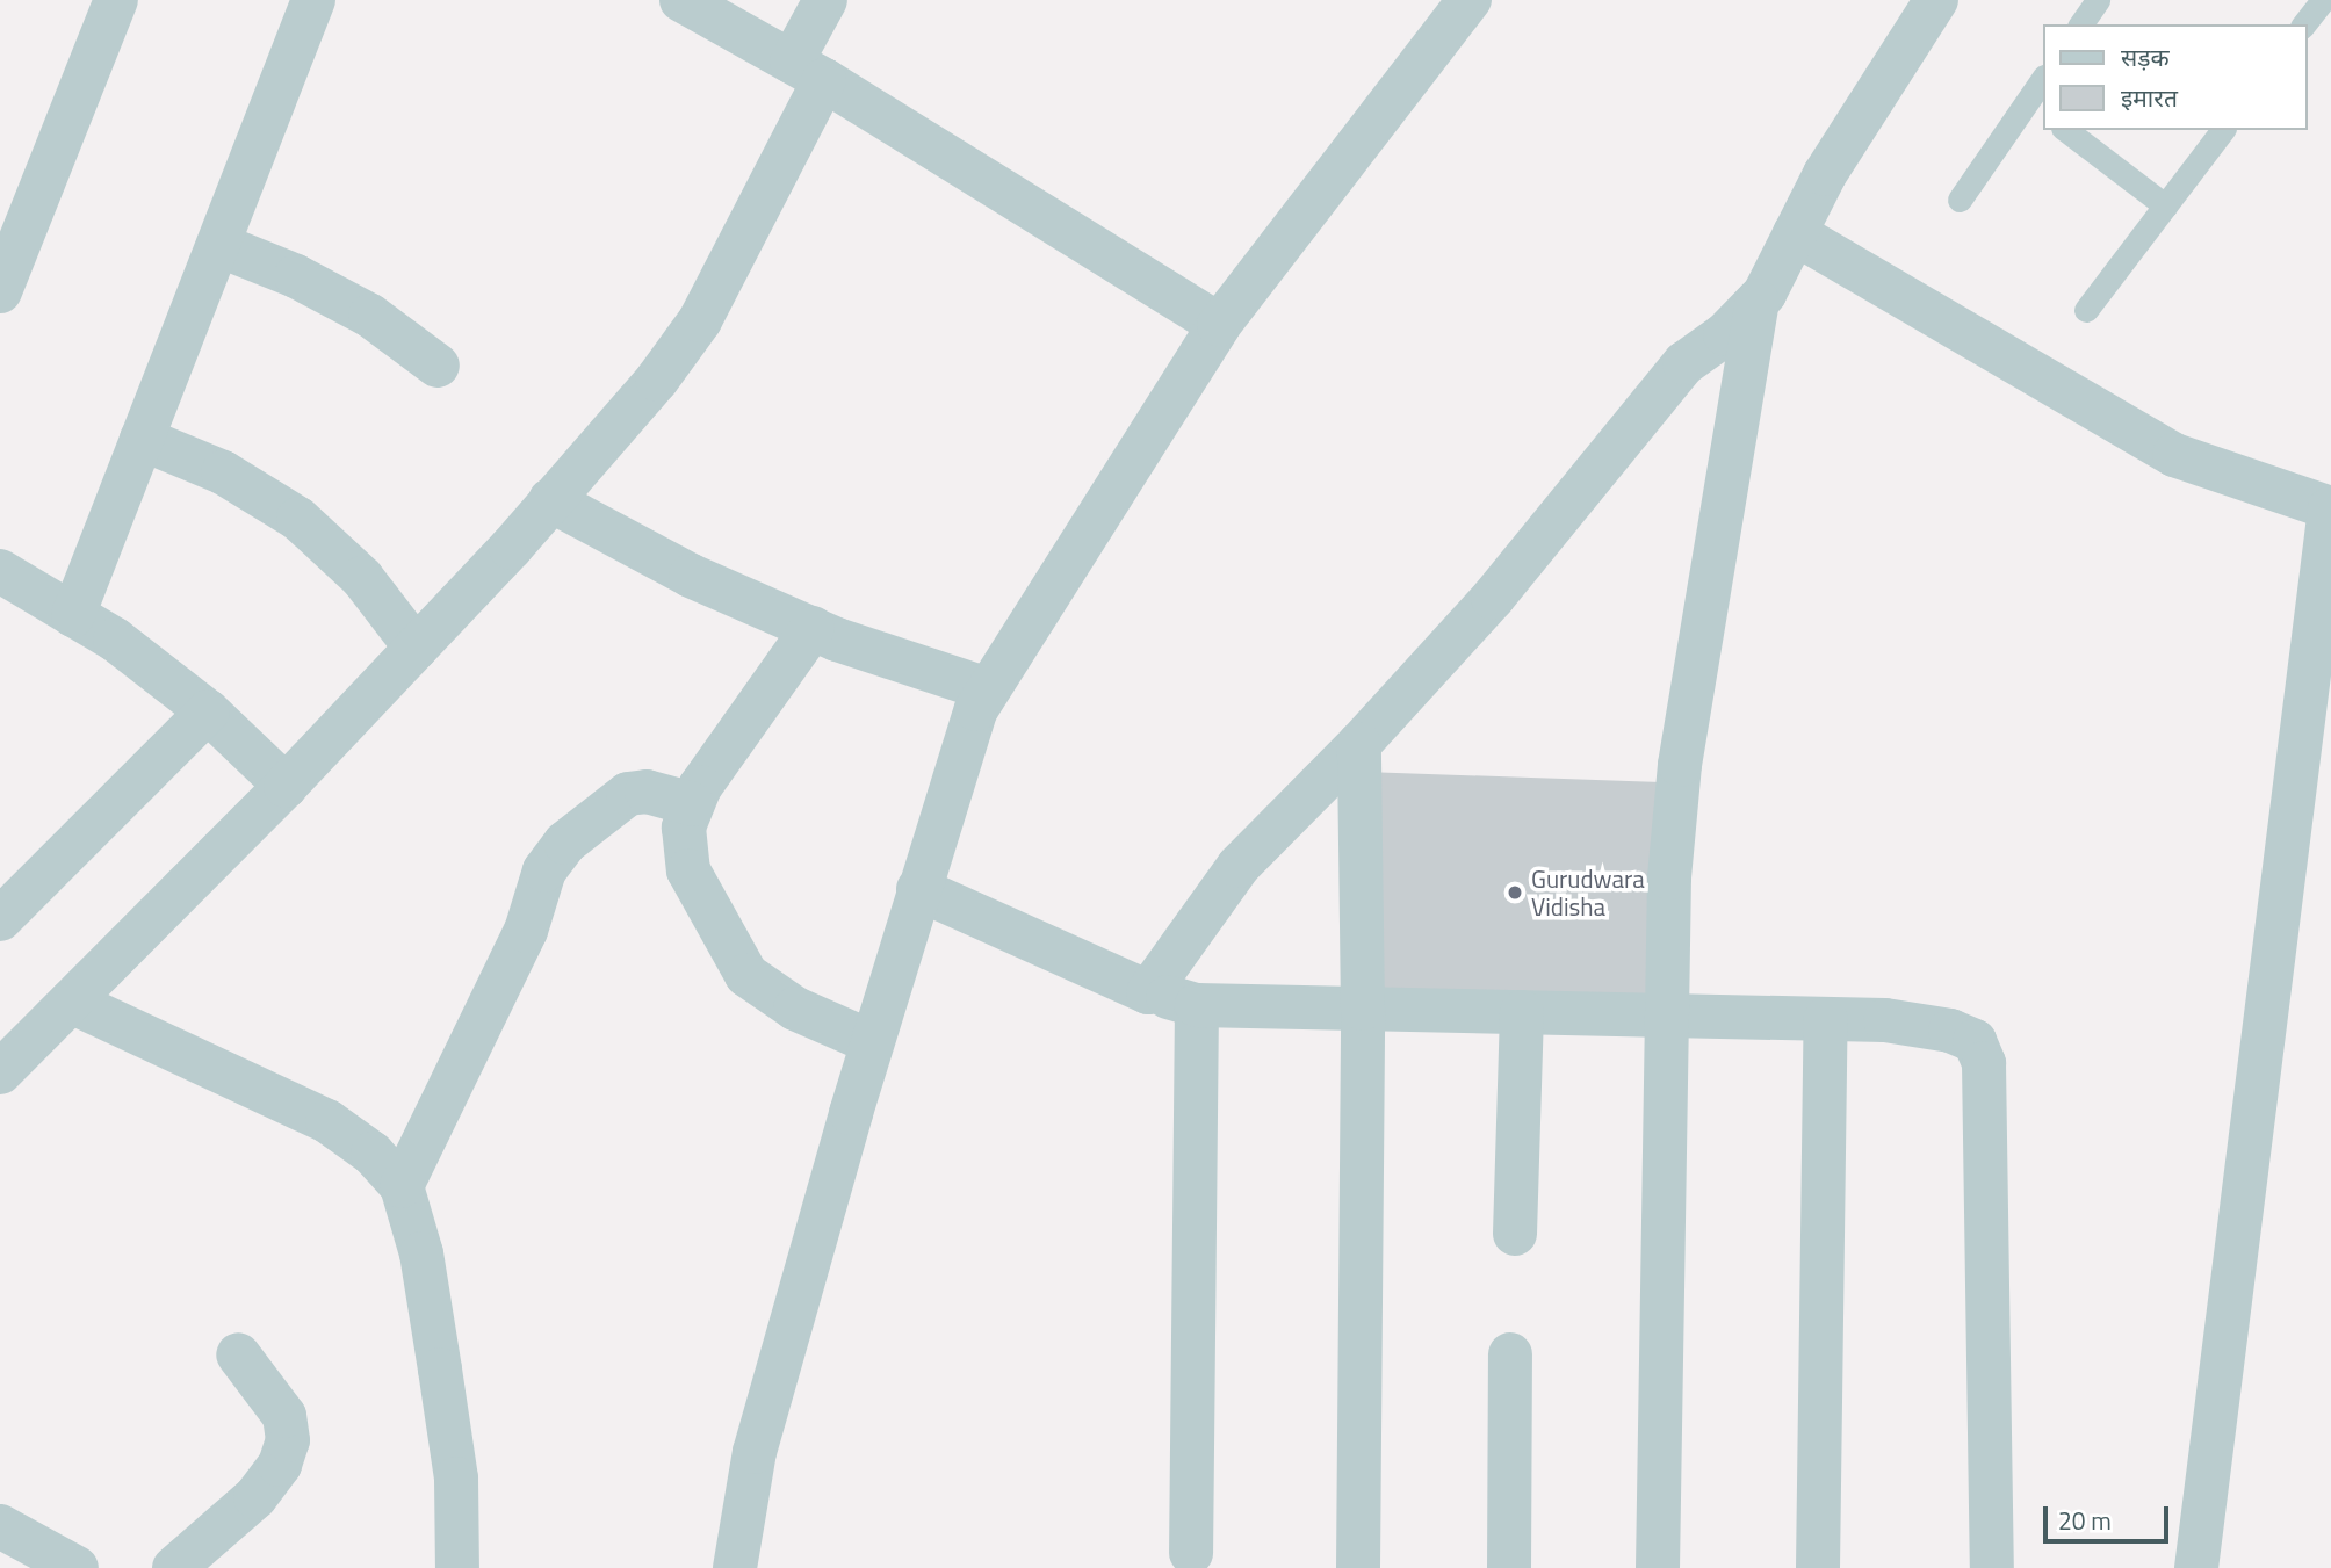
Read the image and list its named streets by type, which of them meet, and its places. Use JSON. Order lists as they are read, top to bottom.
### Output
{
  "places": ["Gurudwara Vidisha"],
  "legend": ["सड़क", "इमारत"],
  "scale_bar": "20 m"
}
